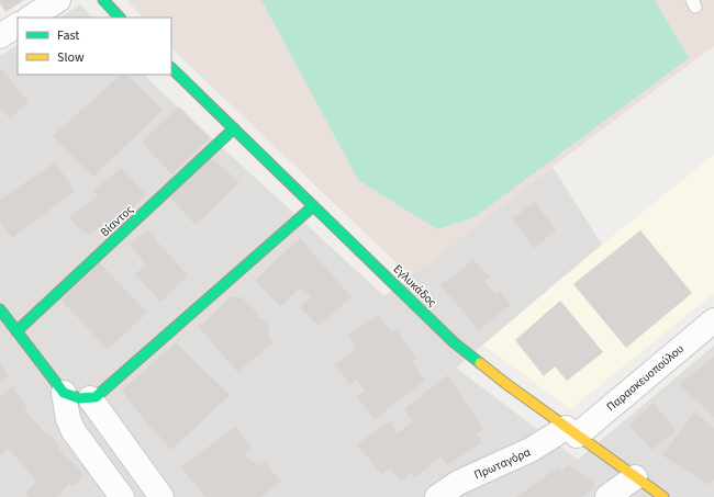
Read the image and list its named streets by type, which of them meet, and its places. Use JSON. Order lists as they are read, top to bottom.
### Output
{
  "streets": {
    "street": [
      "Βίαντος",
      "Εγλυκάδος",
      "Παρασκευοπούλου",
      "Πρωταγόρα"
    ]
  },
  "crossings": [
    ["Βίαντος", "Εγλυκάδος"],
    ["Εγλυκάδος", "Παρασκευοπούλου"],
    ["Εγλυκάδος", "Πρωταγόρα"],
    ["Παρασκευοπούλου", "Πρωταγόρα"]
  ],
  "legend": ["Fast", "Slow"]
}
